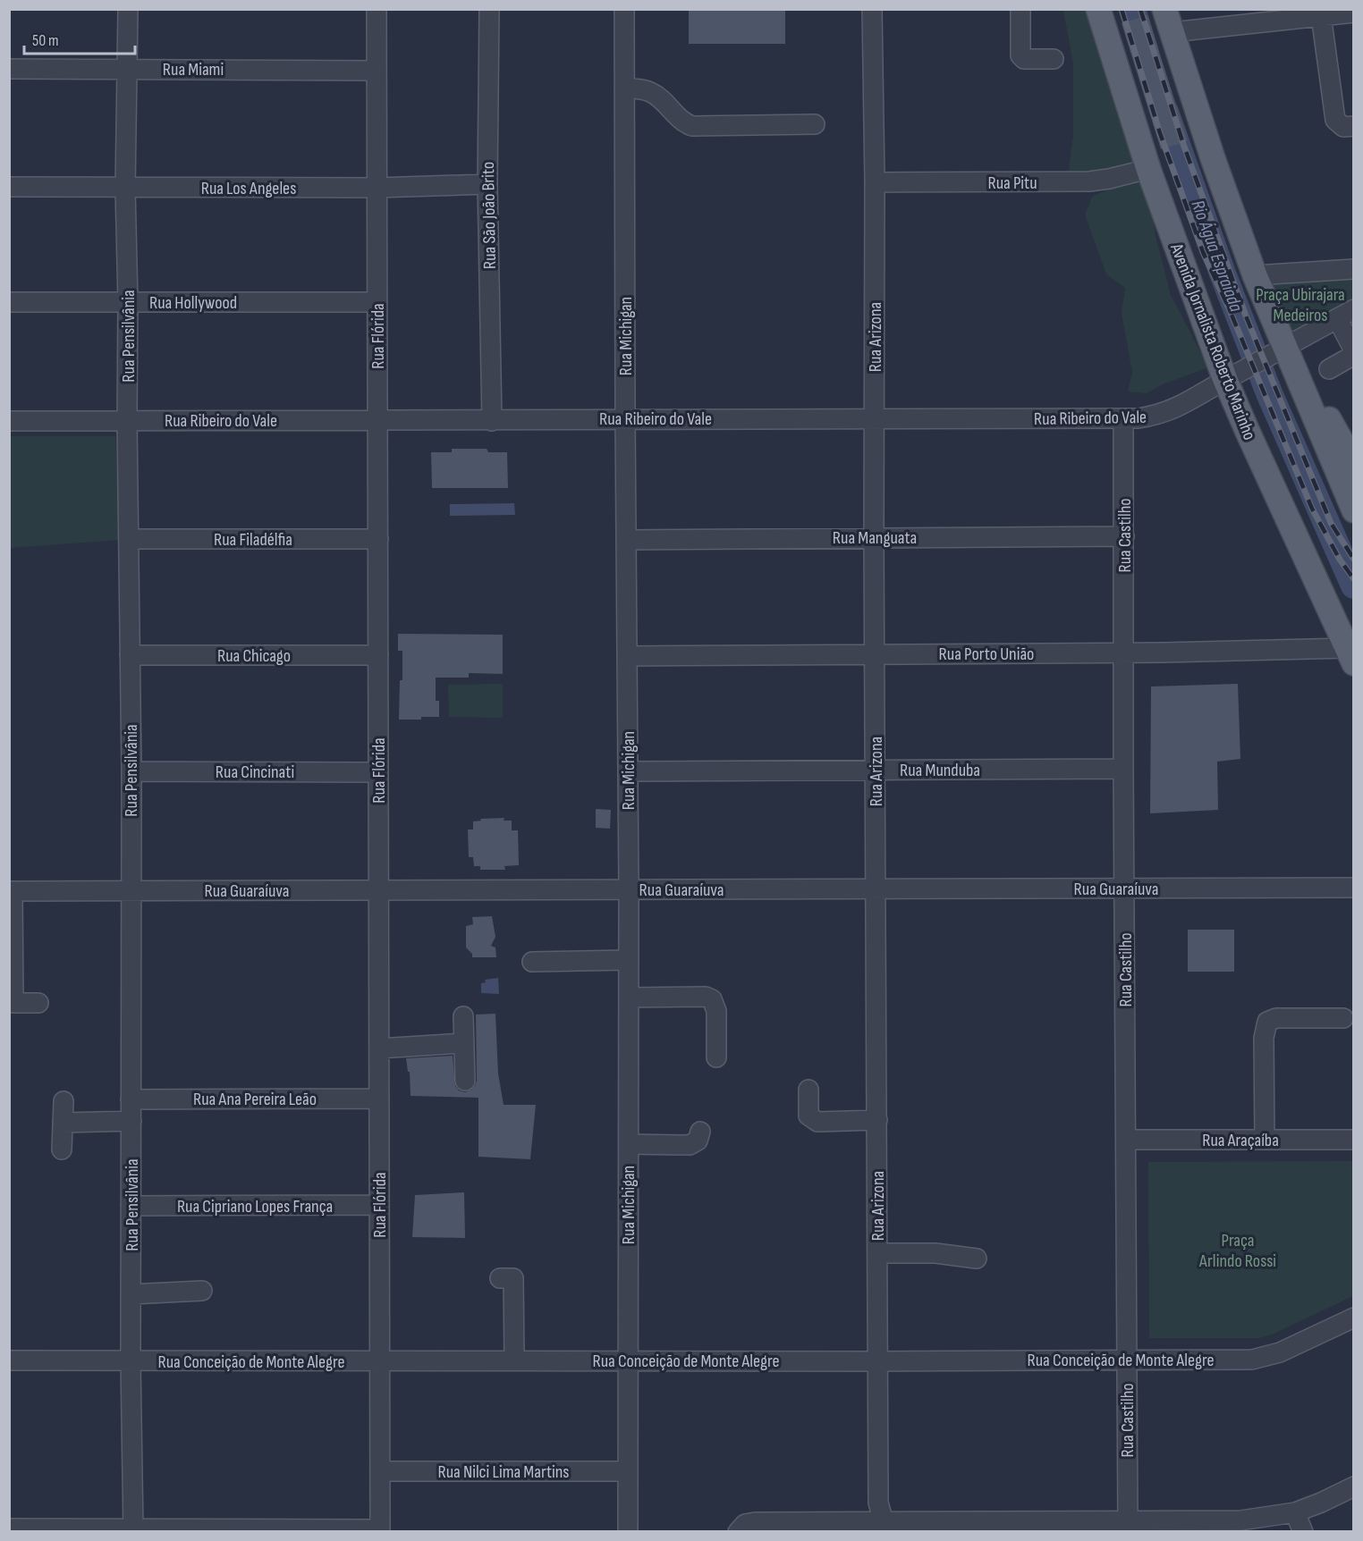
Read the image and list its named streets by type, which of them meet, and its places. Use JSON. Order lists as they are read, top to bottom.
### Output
{
  "streets": {
    "main road": ["Avenida Jornalista Roberto Marinho"],
    "street": [
      "Rua Miami",
      "Rua Pitu",
      "Rua Los Angeles",
      "Rua São João Brito",
      "Rua Hollywood",
      "Rua Pensilvânia",
      "Rua Flórida",
      "Rua Michigan",
      "Rua Arizona",
      "Rua Ribeiro do Vale",
      "Rua Castilho",
      "Rua Manguata",
      "Rua Filadélfia",
      "Rua Porto União",
      "Rua Chicago",
      "Rua Munduba",
      "Rua Cincinati",
      "Rua Guaraíuva",
      "Rua Ana Pereira Leão",
      "Rua Araçaíba",
      "Rua Cipriano Lopes França",
      "Rua Conceição de Monte Alegre",
      "Rua Nilci Lima Martins"
    ]
  },
  "crossings": [
    ["Rua Miami", "Rua Pensilvânia"],
    ["Rua Miami", "Rua Flórida"],
    ["Rua Pitu", "Rua Arizona"],
    ["Rua Pitu", "Avenida Jornalista Roberto Marinho"],
    ["Rua Los Angeles", "Rua São João Brito"],
    ["Rua Los Angeles", "Rua Pensilvânia"],
    ["Rua Los Angeles", "Rua Flórida"],
    ["Rua São João Brito", "Rua Ribeiro do Vale"],
    ["Rua Hollywood", "Rua Pensilvânia"],
    ["Rua Hollywood", "Rua Flórida"],
    ["Rua Pensilvânia", "Rua Ribeiro do Vale"],
    ["Rua Pensilvânia", "Rua Filadélfia"],
    ["Rua Pensilvânia", "Rua Chicago"],
    ["Rua Pensilvânia", "Rua Cincinati"],
    ["Rua Pensilvânia", "Rua Guaraíuva"],
    ["Rua Pensilvânia", "Rua Ana Pereira Leão"],
    ["Rua Pensilvânia", "Rua Cipriano Lopes França"],
    ["Rua Pensilvânia", "Rua Conceição de Monte Alegre"],
    ["Rua Flórida", "Rua Ribeiro do Vale"],
    ["Rua Flórida", "Rua Filadélfia"],
    ["Rua Flórida", "Rua Chicago"],
    ["Rua Flórida", "Rua Cincinati"],
    ["Rua Flórida", "Rua Guaraíuva"],
    ["Rua Flórida", "Rua Ana Pereira Leão"],
    ["Rua Flórida", "Rua Cipriano Lopes França"],
    ["Rua Flórida", "Rua Conceição de Monte Alegre"],
    ["Rua Flórida", "Rua Nilci Lima Martins"],
    ["Rua Michigan", "Rua Ribeiro do Vale"],
    ["Rua Michigan", "Rua Manguata"],
    ["Rua Michigan", "Rua Porto União"],
    ["Rua Michigan", "Rua Munduba"],
    ["Rua Michigan", "Rua Guaraíuva"],
    ["Rua Michigan", "Rua Conceição de Monte Alegre"],
    ["Rua Michigan", "Rua Nilci Lima Martins"],
    ["Rua Arizona", "Rua Ribeiro do Vale"],
    ["Rua Arizona", "Rua Manguata"],
    ["Rua Arizona", "Rua Porto União"],
    ["Rua Arizona", "Rua Munduba"],
    ["Rua Arizona", "Rua Guaraíuva"],
    ["Rua Arizona", "Rua Conceição de Monte Alegre"],
    ["Avenida Jornalista Roberto Marinho", "Rua Ribeiro do Vale"],
    ["Avenida Jornalista Roberto Marinho", "Rua Porto União"],
    ["Rua Ribeiro do Vale", "Rua Castilho"],
    ["Rua Castilho", "Rua Manguata"],
    ["Rua Castilho", "Rua Porto União"],
    ["Rua Castilho", "Rua Munduba"],
    ["Rua Castilho", "Rua Guaraíuva"],
    ["Rua Castilho", "Rua Araçaíba"],
    ["Rua Castilho", "Rua Conceição de Monte Alegre"]
  ],
  "water": ["Rio Água Espraiada"],
  "parks": ["Praça Ubirajara Medeiros", "Praça Arlindo Rossi"],
  "scale_bar": "50 m"
}
